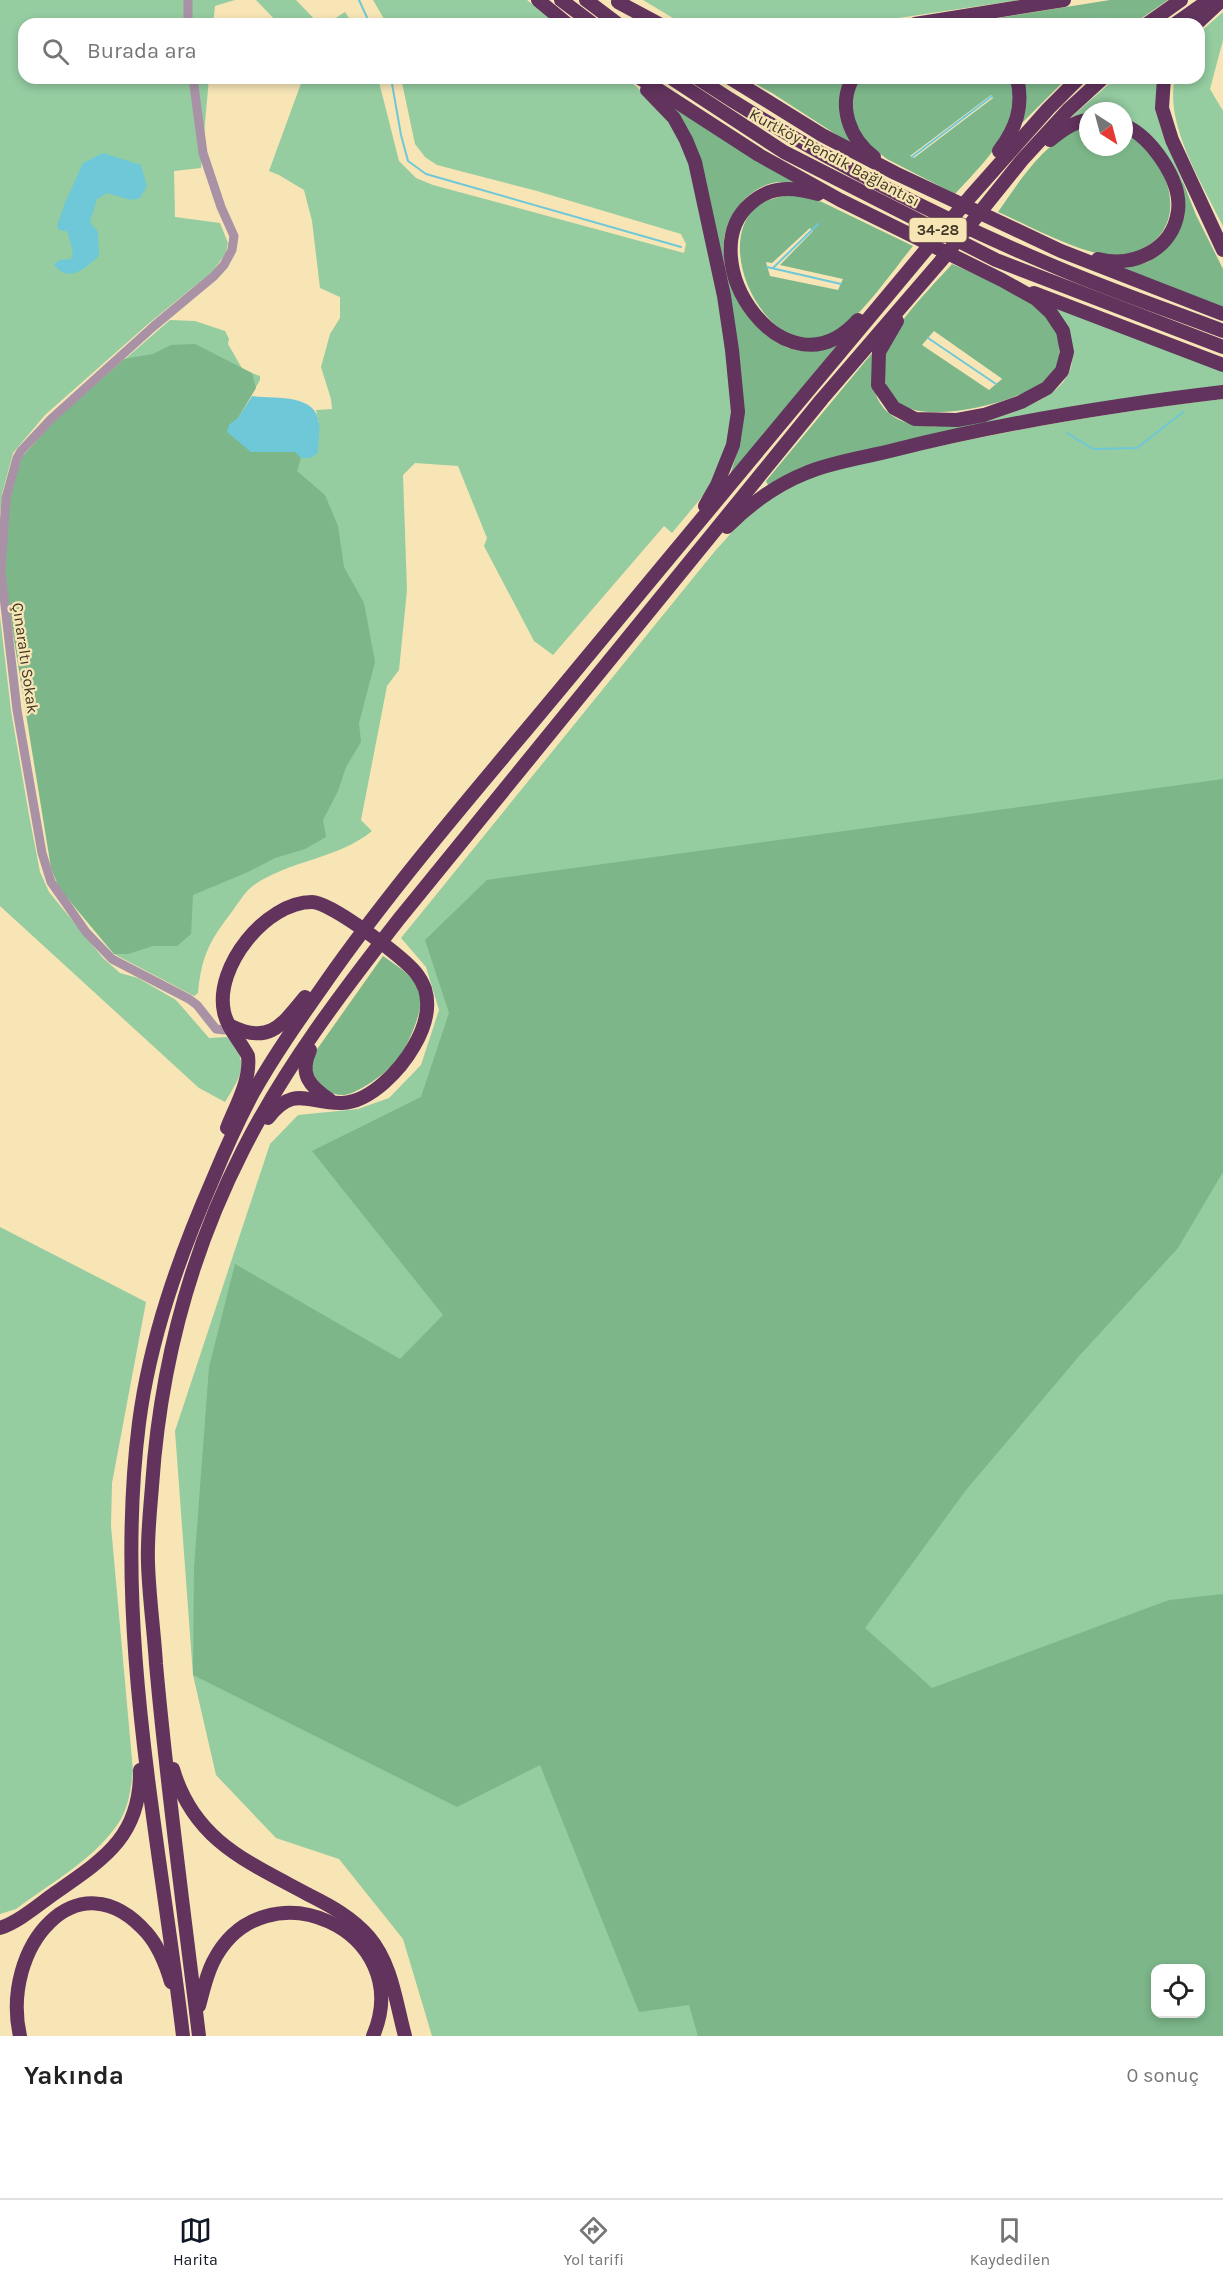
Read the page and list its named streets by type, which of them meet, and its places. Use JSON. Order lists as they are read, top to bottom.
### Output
{
  "streets": {
    "highway": ["Kurtköy-Pendik Bağlantısı", "34-28"],
    "street": ["Çınaraltı Sokak"]
  },
  "north": "bottom right",
  "page": {
    "search": "Burada ara",
    "heading": ["Yakında", "0 sonuç"],
    "nav": ["Harita", "Yol tarifi", "Kaydedilen"]
  }
}
